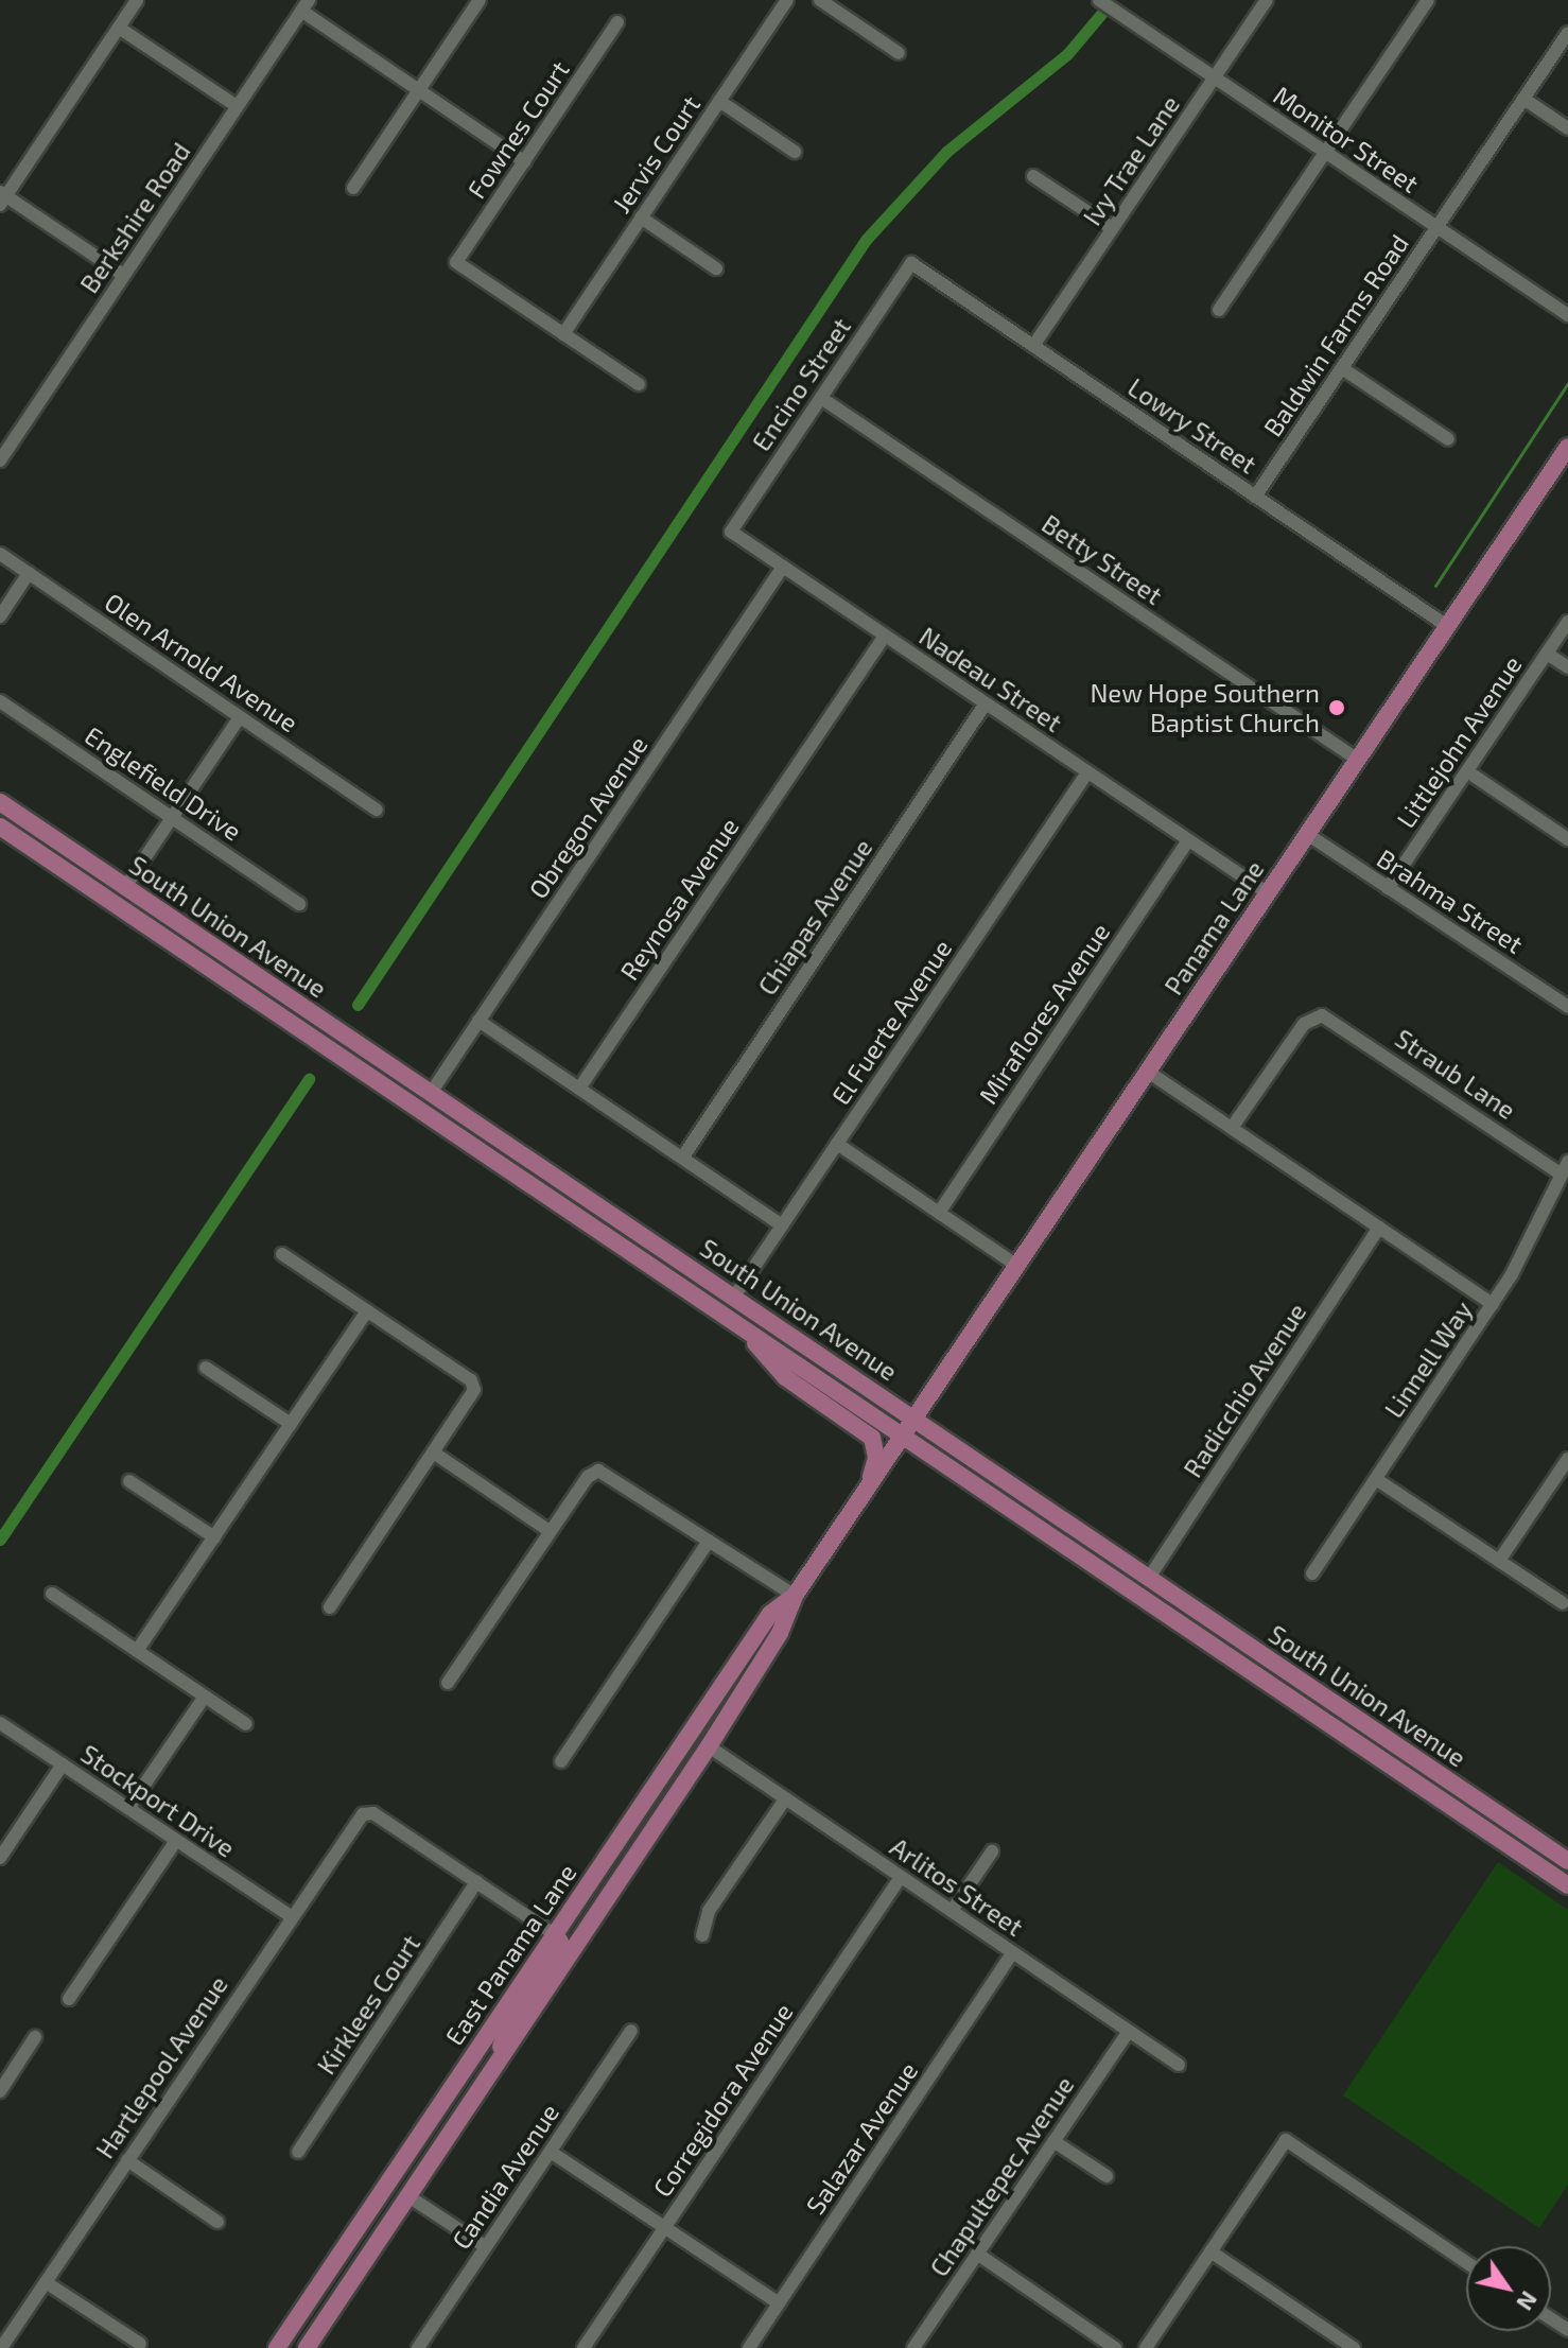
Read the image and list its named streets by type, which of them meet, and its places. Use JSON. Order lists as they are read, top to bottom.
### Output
{
  "streets": {
    "main road": ["South Union Avenue", "Panama Lane", "East Panama Lane"],
    "street": [
      "Fownes Court",
      "Monitor Street",
      "Jervis Court",
      "Ivy Trae Lane",
      "Berkshire Road",
      "Baldwin Farms Road",
      "Encino Street",
      "Lowry Street",
      "Betty Street",
      "Olen Arnold Avenue",
      "Nadeau Street",
      "Littlejohn Avenue",
      "Englefield Drive",
      "Obregon Avenue",
      "Reynosa Avenue",
      "Brahma Street",
      "Chiapas Avenue",
      "Miraflores Avenue",
      "El Fuerte Avenue",
      "Straub Lane",
      "Linnell Way",
      "Radicchio Avenue",
      "Stockport Drive",
      "Arlitos Street",
      "Kirklees Court",
      "Hartlepool Avenue",
      "Corregidora Avenue",
      "Salazar Avenue",
      "Candia Avenue",
      "Chapultepec Avenue"
    ]
  },
  "crossings": [
    ["Fownes Court", "Jervis Court"],
    ["Monitor Street", "Ivy Trae Lane"],
    ["Monitor Street", "Baldwin Farms Road"],
    ["Ivy Trae Lane", "Lowry Street"],
    ["Baldwin Farms Road", "Lowry Street"],
    ["Encino Street", "Lowry Street"],
    ["Encino Street", "Betty Street"],
    ["Encino Street", "Nadeau Street"],
    ["Lowry Street", "Panama Lane"],
    ["Betty Street", "Panama Lane"],
    ["Nadeau Street", "Obregon Avenue"],
    ["Nadeau Street", "Reynosa Avenue"],
    ["Nadeau Street", "Chiapas Avenue"],
    ["Nadeau Street", "Panama Lane"],
    ["Nadeau Street", "Miraflores Avenue"],
    ["Nadeau Street", "El Fuerte Avenue"],
    ["Littlejohn Avenue", "Brahma Street"],
    ["Obregon Avenue", "South Union Avenue"],
    ["Brahma Street", "Panama Lane"],
    ["South Union Avenue", "Panama Lane"],
    ["South Union Avenue", "El Fuerte Avenue"],
    ["South Union Avenue", "Radicchio Avenue"],
    ["South Union Avenue", "East Panama Lane"],
    ["Panama Lane", "East Panama Lane"],
    ["Straub Lane", "Linnell Way"],
    ["Stockport Drive", "Hartlepool Avenue"],
    ["Arlitos Street", "East Panama Lane"],
    ["Arlitos Street", "Corregidora Avenue"],
    ["Arlitos Street", "Salazar Avenue"],
    ["Arlitos Street", "Chapultepec Avenue"],
    ["Kirklees Court", "Hartlepool Avenue"]
  ],
  "places": ["New Hope Southern Baptist Church"],
  "north": "bottom right"
}
